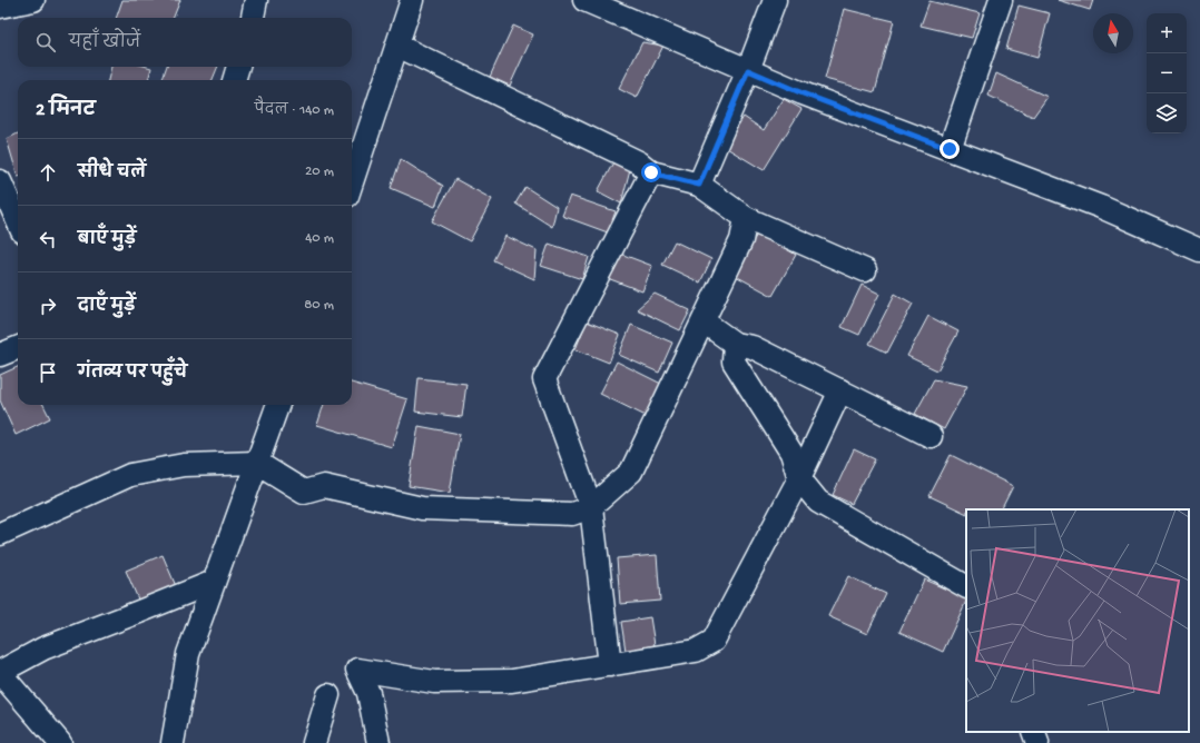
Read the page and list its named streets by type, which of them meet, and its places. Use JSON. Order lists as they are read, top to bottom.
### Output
{
  "north": "top",
  "page": {
    "map_buttons": ["+", "−"],
    "search": "यहाँ खोजें",
    "heading": ["2 मिनट", "पैदल · 140 m"],
    "list": [
      ["सीधे चलें", "20 m"],
      ["बाएँ मुड़ें", "40 m"],
      ["दाएँ मुड़ें", "80 m"],
      "गंतव्य पर पहुँचे"
    ]
  }
}
